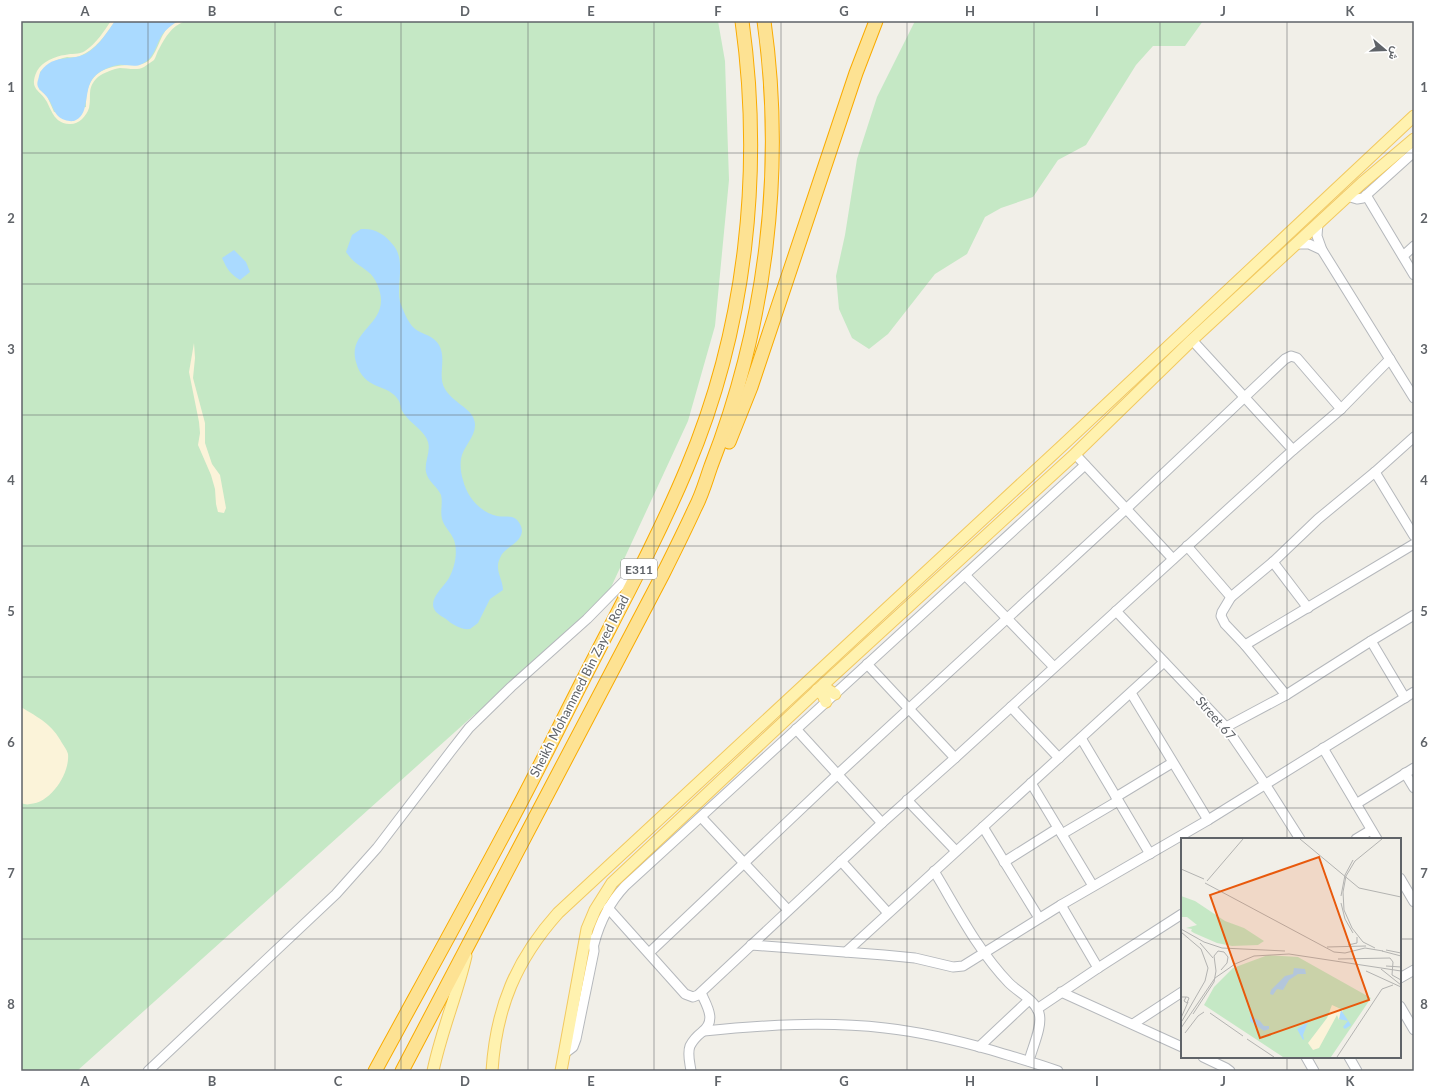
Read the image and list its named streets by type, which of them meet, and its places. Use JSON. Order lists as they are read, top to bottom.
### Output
{
  "streets": {
    "highway": ["E311", "Sheikh Mohammed Bin Zayed Road"],
    "street": ["Street 67"]
  },
  "north": "right",
  "grid": {
    "columns": [
      "A",
      "B",
      "C",
      "D",
      "E",
      "F",
      "G",
      "H",
      "I",
      "J",
      "K"
    ],
    "rows": [
      "1",
      "2",
      "3",
      "4",
      "5",
      "6",
      "7",
      "8"
    ]
  }
}
